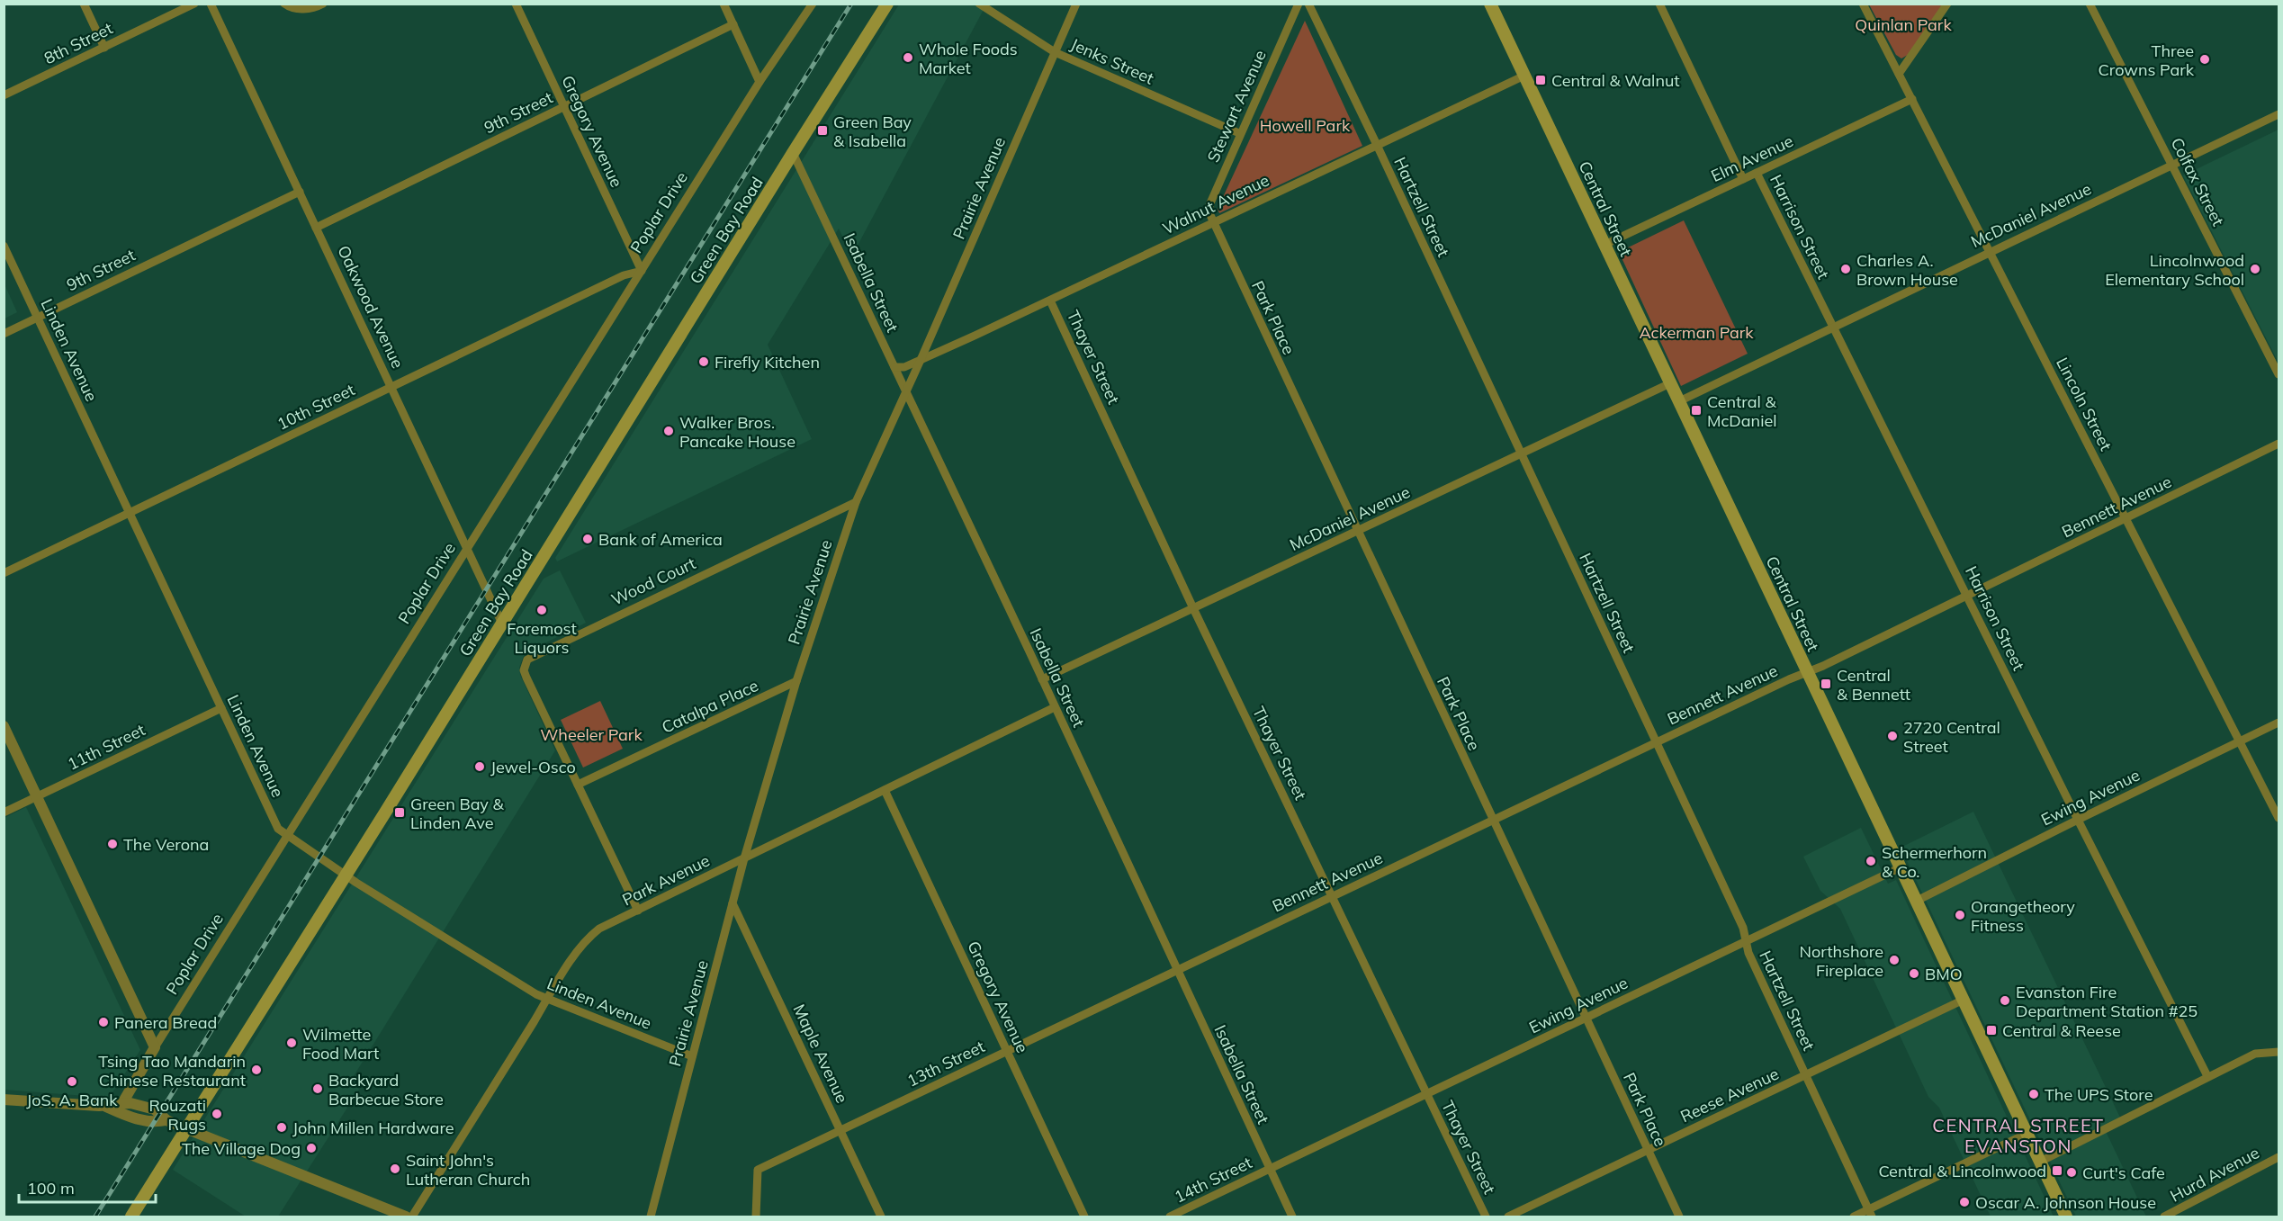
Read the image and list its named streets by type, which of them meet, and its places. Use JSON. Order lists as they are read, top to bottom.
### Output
{
  "streets": {
    "main road": ["Central Street", "Green Bay Road"],
    "street": [
      "8th Street",
      "Jenks Street",
      "Stewart Avenue",
      "9th Street",
      "Gregory Avenue",
      "Elm Avenue",
      "Colfax Street",
      "Prairie Avenue",
      "Walnut Avenue",
      "Hartzell Street",
      "Poplar Drive",
      "McDaniel Avenue",
      "Harrison Street",
      "Isabella Street",
      "Oakwood Avenue",
      "Park Place",
      "Linden Avenue",
      "Thayer Street",
      "Lincoln Street",
      "10th Street",
      "Bennett Avenue",
      "Wood Court",
      "Catalpa Place",
      "11th Street",
      "Ewing Avenue",
      "Park Avenue",
      "Maple Avenue",
      "13th Street",
      "Reese Avenue",
      "Hurd Avenue",
      "14th Street"
    ]
  },
  "crossings": [
    ["Jenks Street", "Stewart Avenue"],
    ["Jenks Street", "Prairie Avenue"],
    ["Stewart Avenue", "Walnut Avenue"],
    ["Stewart Avenue", "Park Place"],
    ["9th Street", "Gregory Avenue"],
    ["9th Street", "Oakwood Avenue"],
    ["9th Street", "Linden Avenue"],
    ["Gregory Avenue", "Poplar Drive"],
    ["Gregory Avenue", "10th Street"],
    ["Gregory Avenue", "Park Avenue"],
    ["Gregory Avenue", "13th Street"],
    ["Elm Avenue", "Central Street"],
    ["Elm Avenue", "Harrison Street"],
    ["Elm Avenue", "Lincoln Street"],
    ["Colfax Street", "McDaniel Avenue"],
    ["Prairie Avenue", "Walnut Avenue"],
    ["Prairie Avenue", "Isabella Street"],
    ["Prairie Avenue", "Linden Avenue"],
    ["Prairie Avenue", "Wood Court"],
    ["Prairie Avenue", "Catalpa Place"],
    ["Prairie Avenue", "Park Avenue"],
    ["Prairie Avenue", "Maple Avenue"],
    ["Walnut Avenue", "Hartzell Street"],
    ["Walnut Avenue", "Central Street"],
    ["Walnut Avenue", "Isabella Street"],
    ["Walnut Avenue", "Park Place"],
    ["Walnut Avenue", "Thayer Street"],
    ["Hartzell Street", "McDaniel Avenue"],
    ["Hartzell Street", "Bennett Avenue"],
    ["Hartzell Street", "Ewing Avenue"],
    ["Hartzell Street", "Reese Avenue"],
    ["Central Street", "McDaniel Avenue"],
    ["Central Street", "Bennett Avenue"],
    ["Central Street", "Ewing Avenue"],
    ["Central Street", "Reese Avenue"],
    ["Poplar Drive", "Oakwood Avenue"],
    ["Poplar Drive", "Linden Avenue"],
    ["Poplar Drive", "10th Street"],
    ["McDaniel Avenue", "Harrison Street"],
    ["McDaniel Avenue", "Isabella Street"],
    ["McDaniel Avenue", "Park Place"],
    ["McDaniel Avenue", "Thayer Street"],
    ["McDaniel Avenue", "Lincoln Street"],
    ["Harrison Street", "Bennett Avenue"],
    ["Harrison Street", "Ewing Avenue"],
    ["Green Bay Road", "Isabella Street"],
    ["Green Bay Road", "Oakwood Avenue"],
    ["Green Bay Road", "Linden Avenue"],
    ["Isabella Street", "Bennett Avenue"],
    ["Isabella Street", "Ewing Avenue"],
    ["Isabella Street", "Park Avenue"],
    ["Isabella Street", "13th Street"],
    ["Isabella Street", "14th Street"],
    ["Oakwood Avenue", "10th Street"],
    ["Park Place", "Bennett Avenue"],
    ["Park Place", "Ewing Avenue"],
    ["Park Place", "Reese Avenue"],
    ["Linden Avenue", "10th Street"],
    ["Linden Avenue", "11th Street"],
    ["Linden Avenue", "Park Avenue"],
    ["Thayer Street", "Bennett Avenue"],
    ["Thayer Street", "Ewing Avenue"],
    ["Lincoln Street", "Bennett Avenue"],
    ["Lincoln Street", "Ewing Avenue"],
    ["Bennett Avenue", "13th Street"],
    ["Wood Court", "Catalpa Place"],
    ["Ewing Avenue", "14th Street"],
    ["Maple Avenue", "13th Street"]
  ],
  "districts": ["CENTRAL STREET EVANSTON"],
  "parks": [
    "Quinlan Park",
    "Howell Park",
    "Ackerman Park",
    "Wheeler Park"
  ],
  "places": {
    "other": [
      "Whole Foods Market",
      "Three Crowns Park",
      "Charles A. Brown House",
      "Lincolnwood Elementary School",
      "Firefly Kitchen",
      "Walker Bros. Pancake House",
      "Bank of America",
      "Foremost Liquors",
      "2720 Central Street",
      "Jewel-Osco",
      "The Verona",
      "Schermerhorn & Co.",
      "Orangetheory Fitness",
      "Northshore Fireplace",
      "BMO",
      "Evanston Fire Department Station #25",
      "Panera Bread",
      "Wilmette Food Mart",
      "Tsing Tao Mandarin Chinese Restaurant",
      "JoS. A. Bank",
      "Backyard Barbecue Store",
      "The UPS Store",
      "Rouzati Rugs",
      "John Millen Hardware",
      "The Village Dog",
      "Saint John's Lutheran Church",
      "Curt's Cafe",
      "Oscar A. Johnson House"
    ],
    "transit": [
      "Central & Walnut",
      "Green Bay & Isabella",
      "Central & McDaniel",
      "Central & Bennett",
      "Green Bay & Linden Ave",
      "Central & Reese",
      "Central & Lincolnwood"
    ]
  },
  "scale_bar": "100 m"
}
